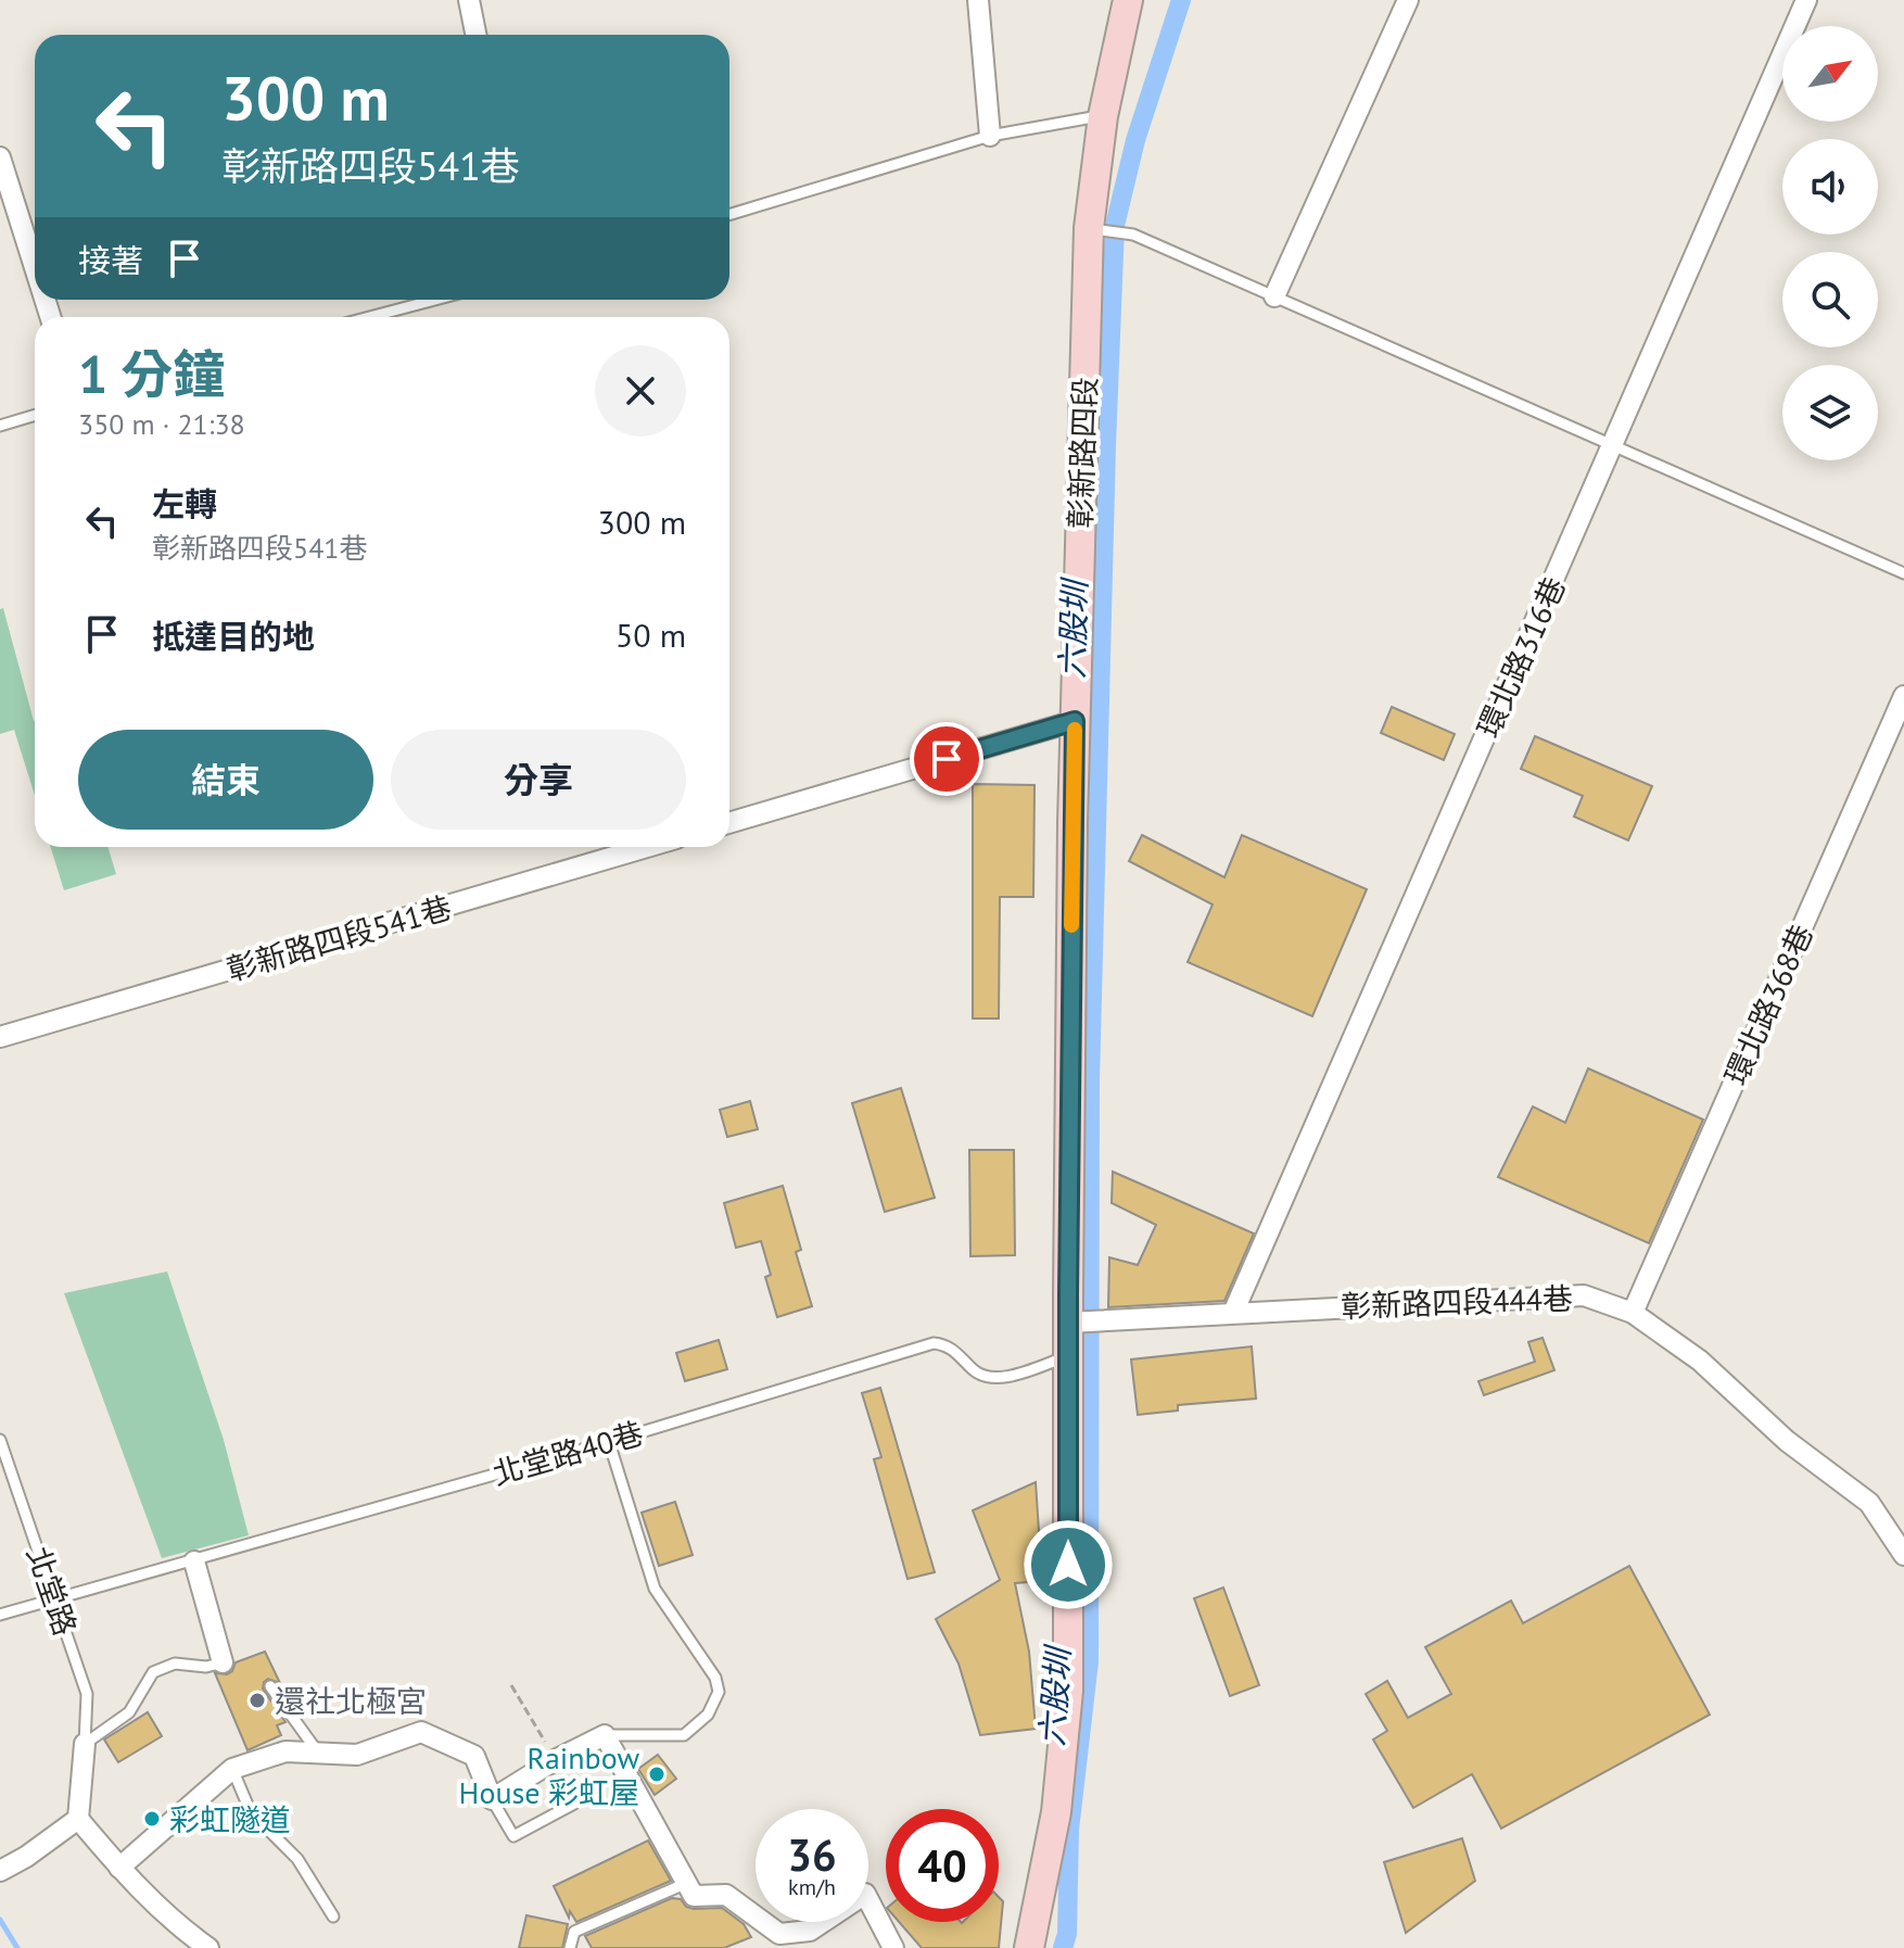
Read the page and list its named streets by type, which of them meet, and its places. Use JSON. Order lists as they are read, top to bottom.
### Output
{
  "streets": {
    "street": [
      "彰新路四段",
      "環北路316巷",
      "彰新路四段541巷",
      "環北路368巷",
      "彰新路四段444巷"
    ],
    "lane": ["北堂路40巷", "北堂路"]
  },
  "crossings": [
    ["彰新路四段", "彰新路四段444巷"],
    ["彰新路四段", "北堂路40巷"],
    ["環北路316巷", "彰新路四段444巷"],
    ["環北路368巷", "彰新路四段444巷"],
    ["北堂路40巷", "北堂路"]
  ],
  "water": ["六股圳"],
  "places": ["還社北極宮", "Rainbow House 彩虹屋", "彩虹隧道"],
  "north": "top right",
  "page": {
    "turn": ["300 m", "彰新路四段541巷"],
    "then": "接著",
    "heading": ["1 分鐘", "350 m · 21:38"],
    "list": [
      {
        "name": "左轉",
        "note": "彰新路四段541巷",
        "value": "300 m"
      },
      {
        "name": "抵達目的地",
        "value": "50 m"
      }
    ],
    "buttons": ["結束", "分享"],
    "speed": "36 km/h",
    "limit": "40"
  }
}
